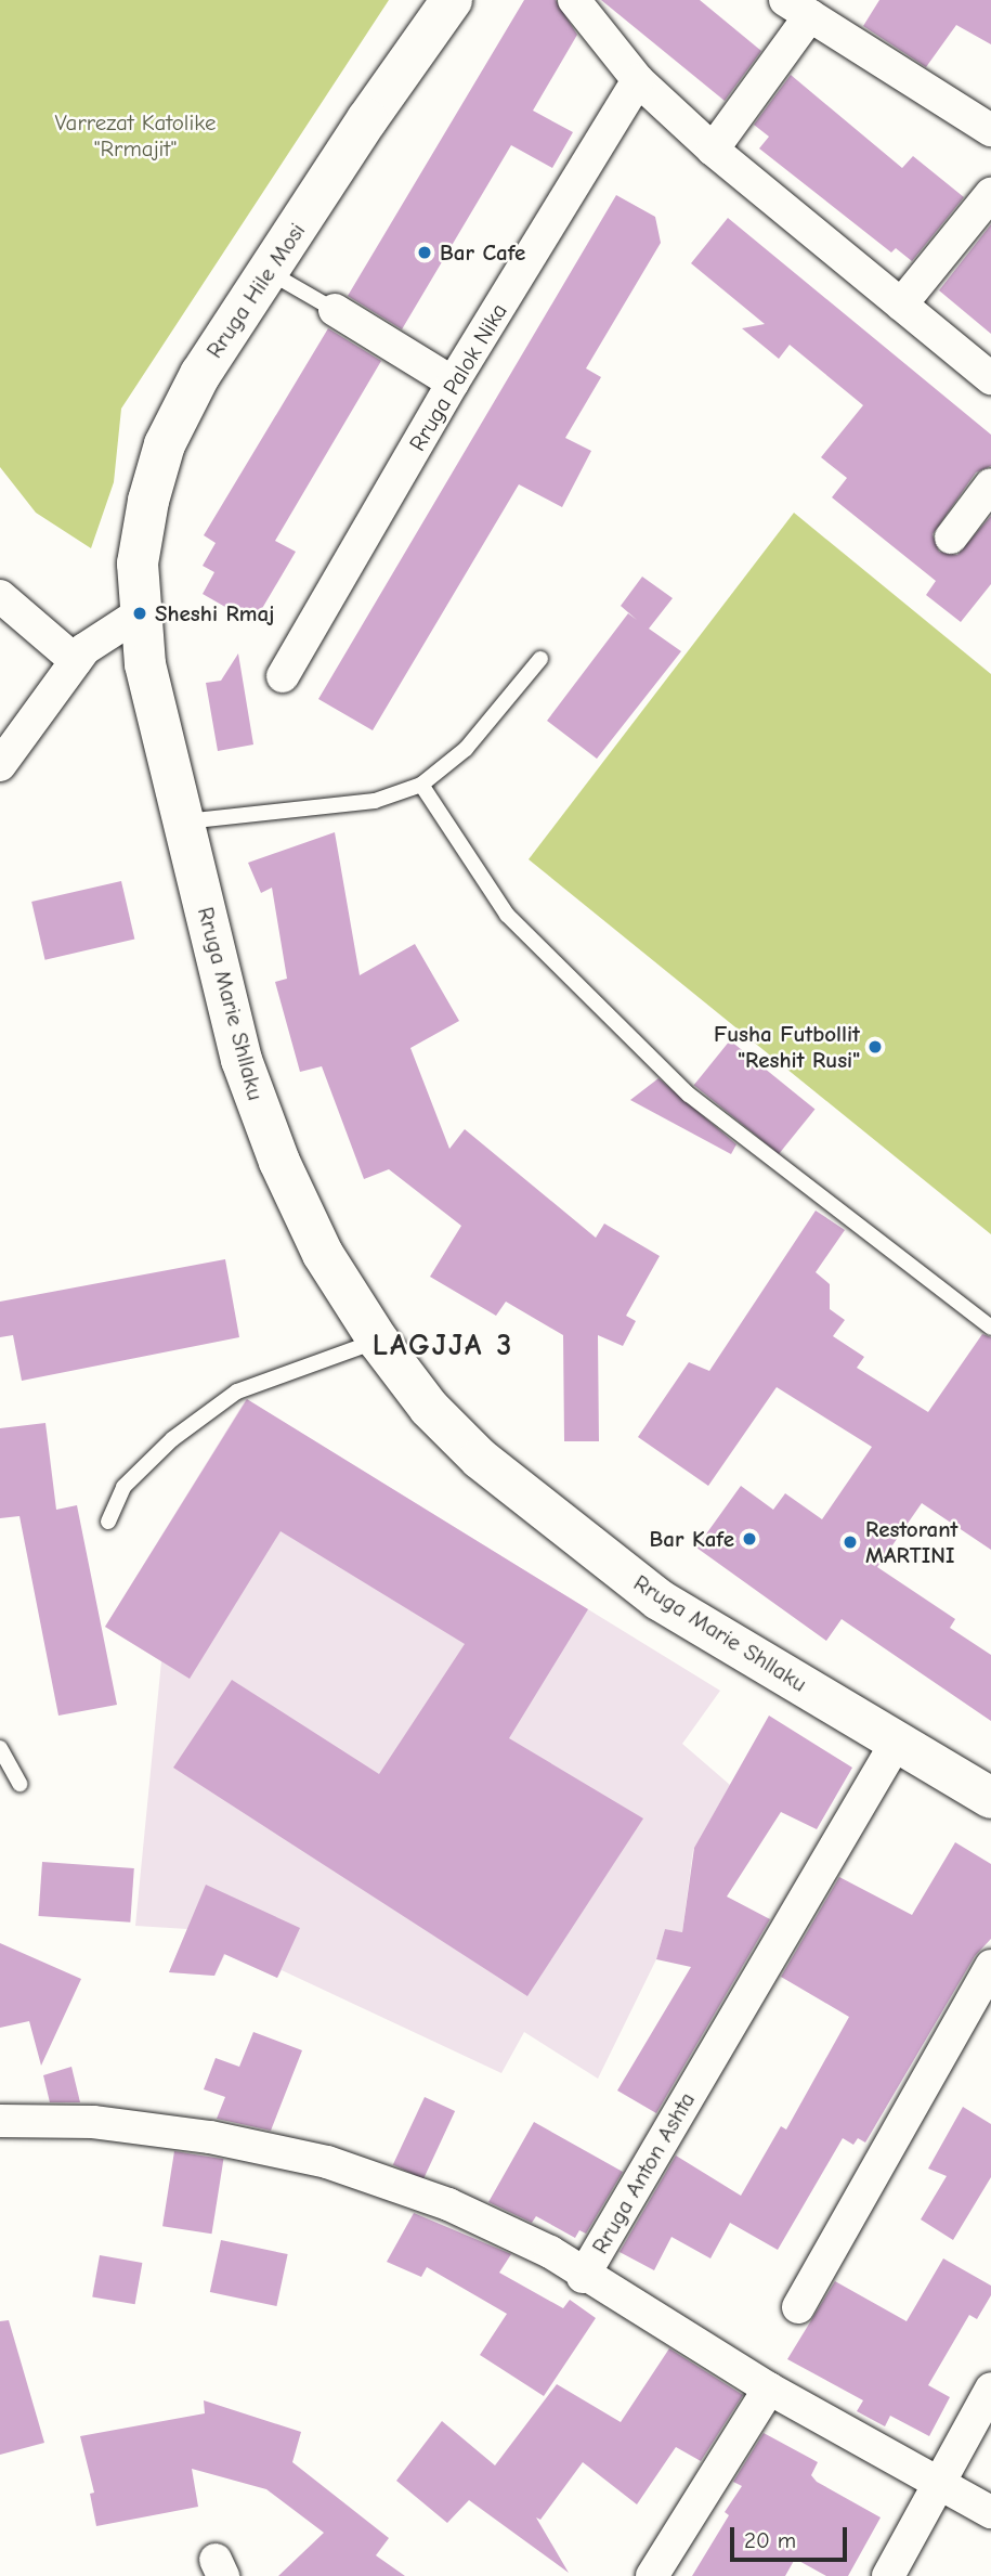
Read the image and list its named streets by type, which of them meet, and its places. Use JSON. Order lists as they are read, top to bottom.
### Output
{
  "streets": {
    "main road": ["Rruga Hile Mosi", "Rruga Marie Shllaku"],
    "street": ["Rruga Palok Nika", "Rruga Anton Ashta"]
  },
  "crossings": [
    ["Rruga Hile Mosi", "Rruga Marie Shllaku"],
    ["Rruga Marie Shllaku", "Rruga Anton Ashta"]
  ],
  "districts": ["LAGJJA 3"],
  "parks": ["Varrezat Katolike \"Rrmajit\""],
  "places": [
    "Bar Cafe",
    "Sheshi Rmaj",
    "Fusha Futbollit \"Reshit Rusi\"",
    "Bar Kafe",
    "Restorant MARTINI"
  ],
  "scale_bar": "20 m"
}
